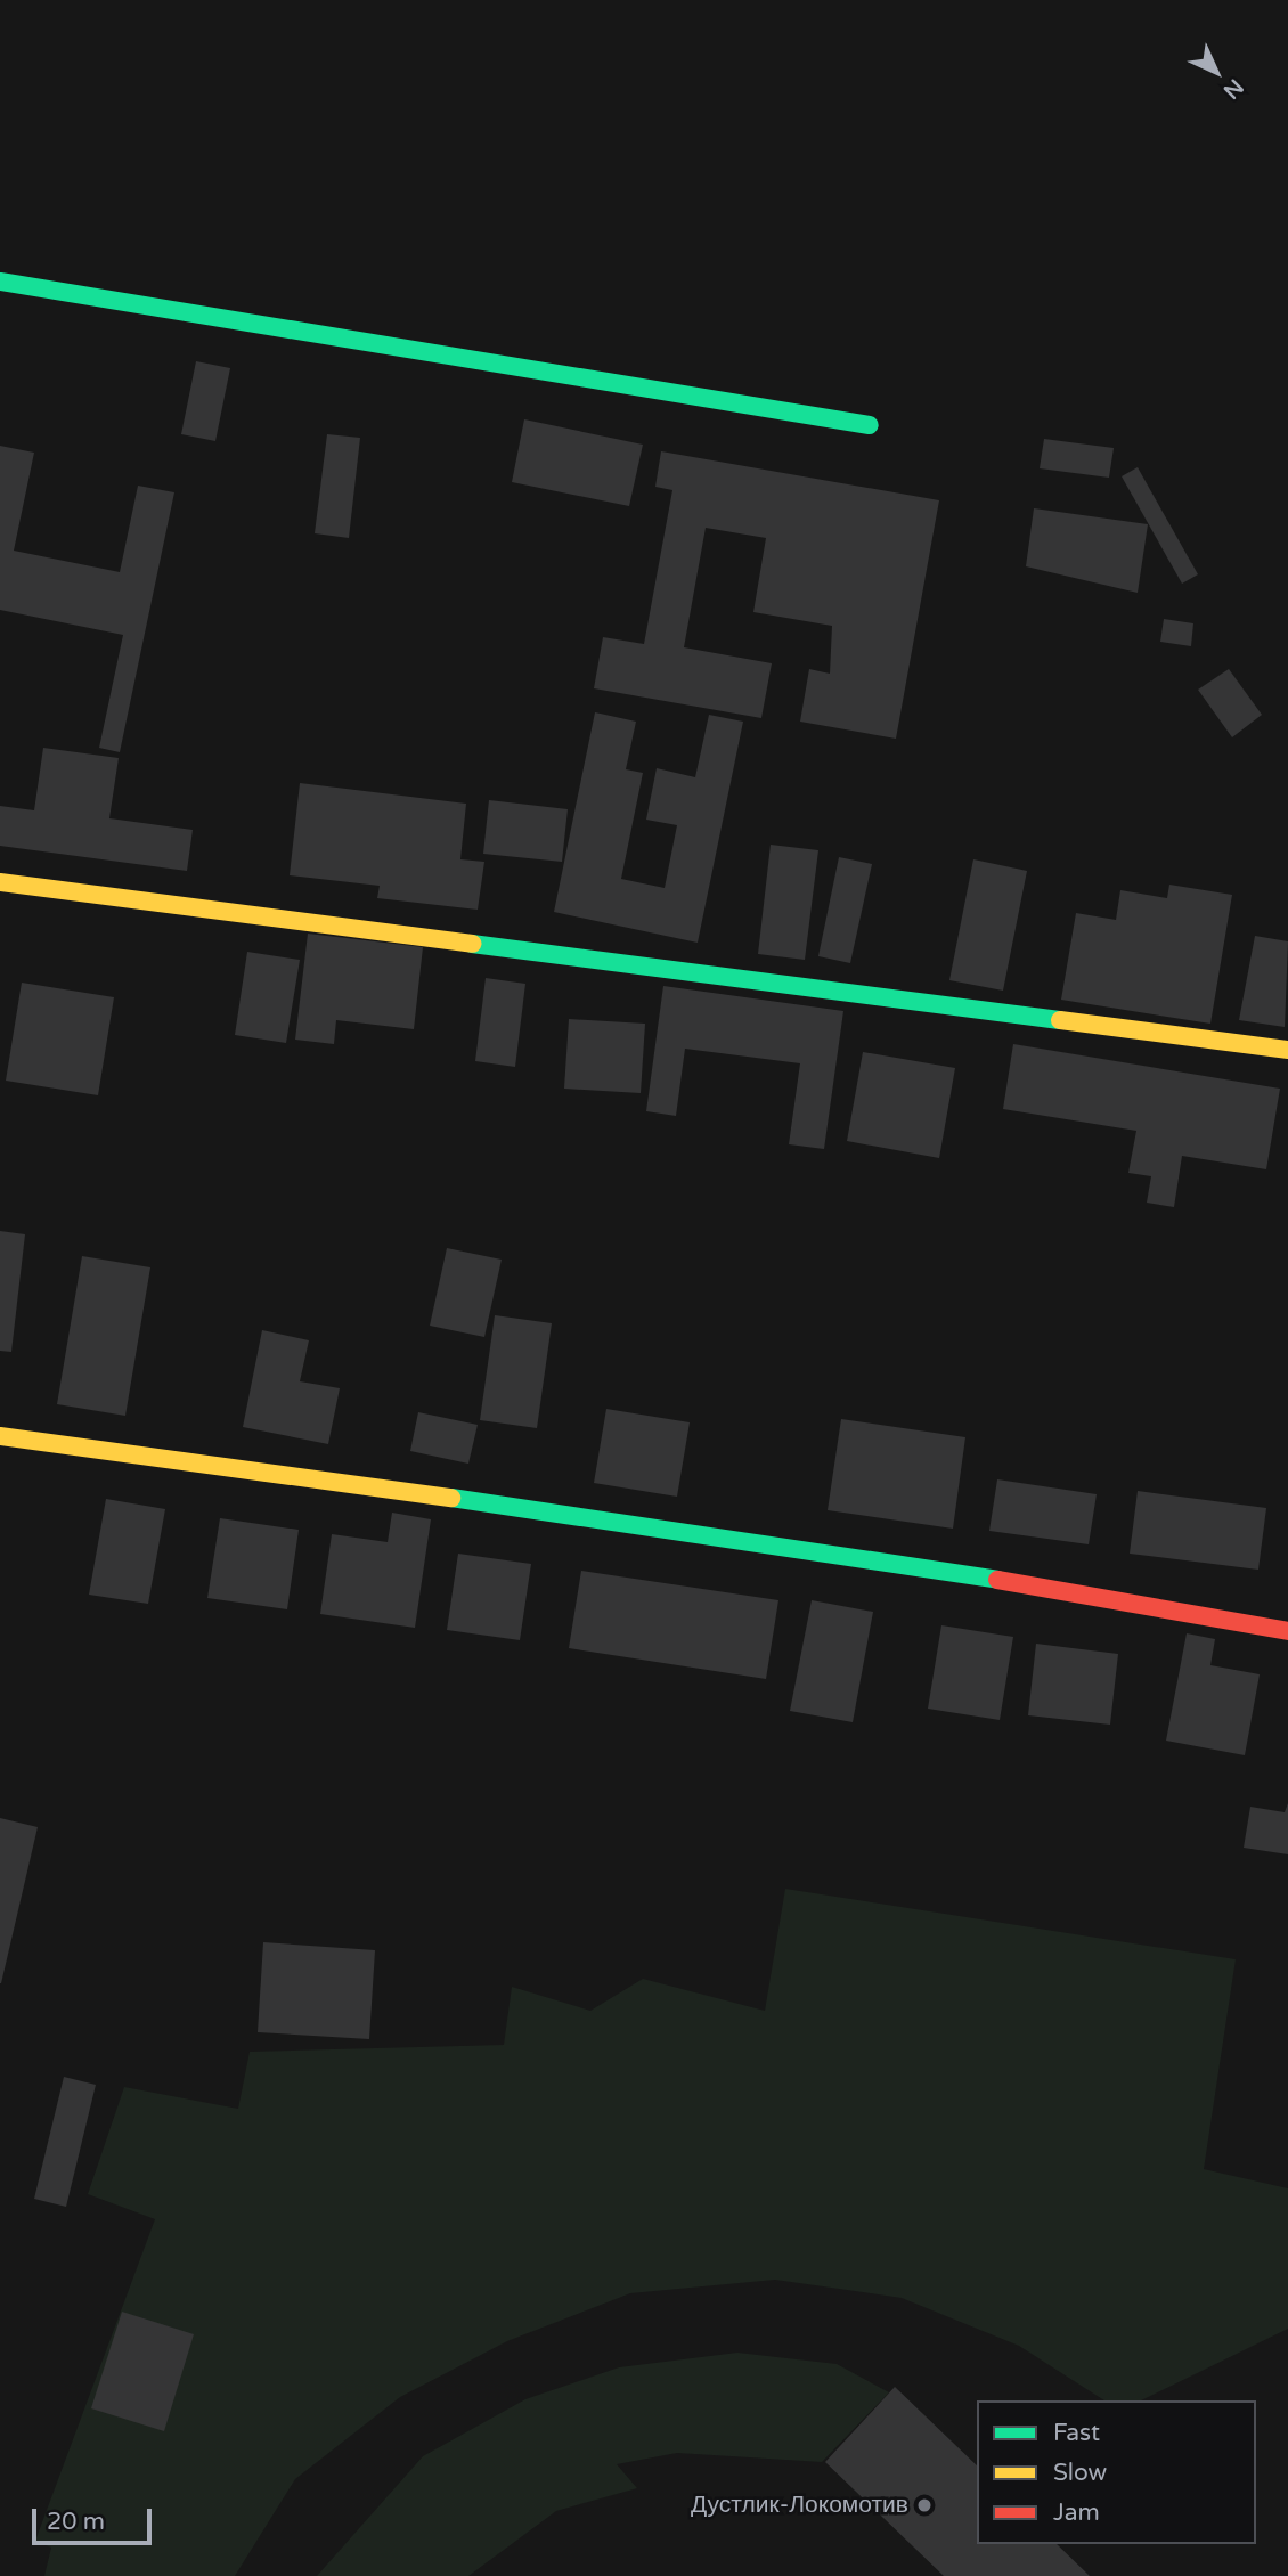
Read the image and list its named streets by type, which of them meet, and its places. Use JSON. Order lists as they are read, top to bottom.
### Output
{
  "places": ["Дустлик-Локомотив"],
  "legend": ["Fast", "Slow", "Jam"],
  "scale_bar": "20 m",
  "north": "bottom right"
}
